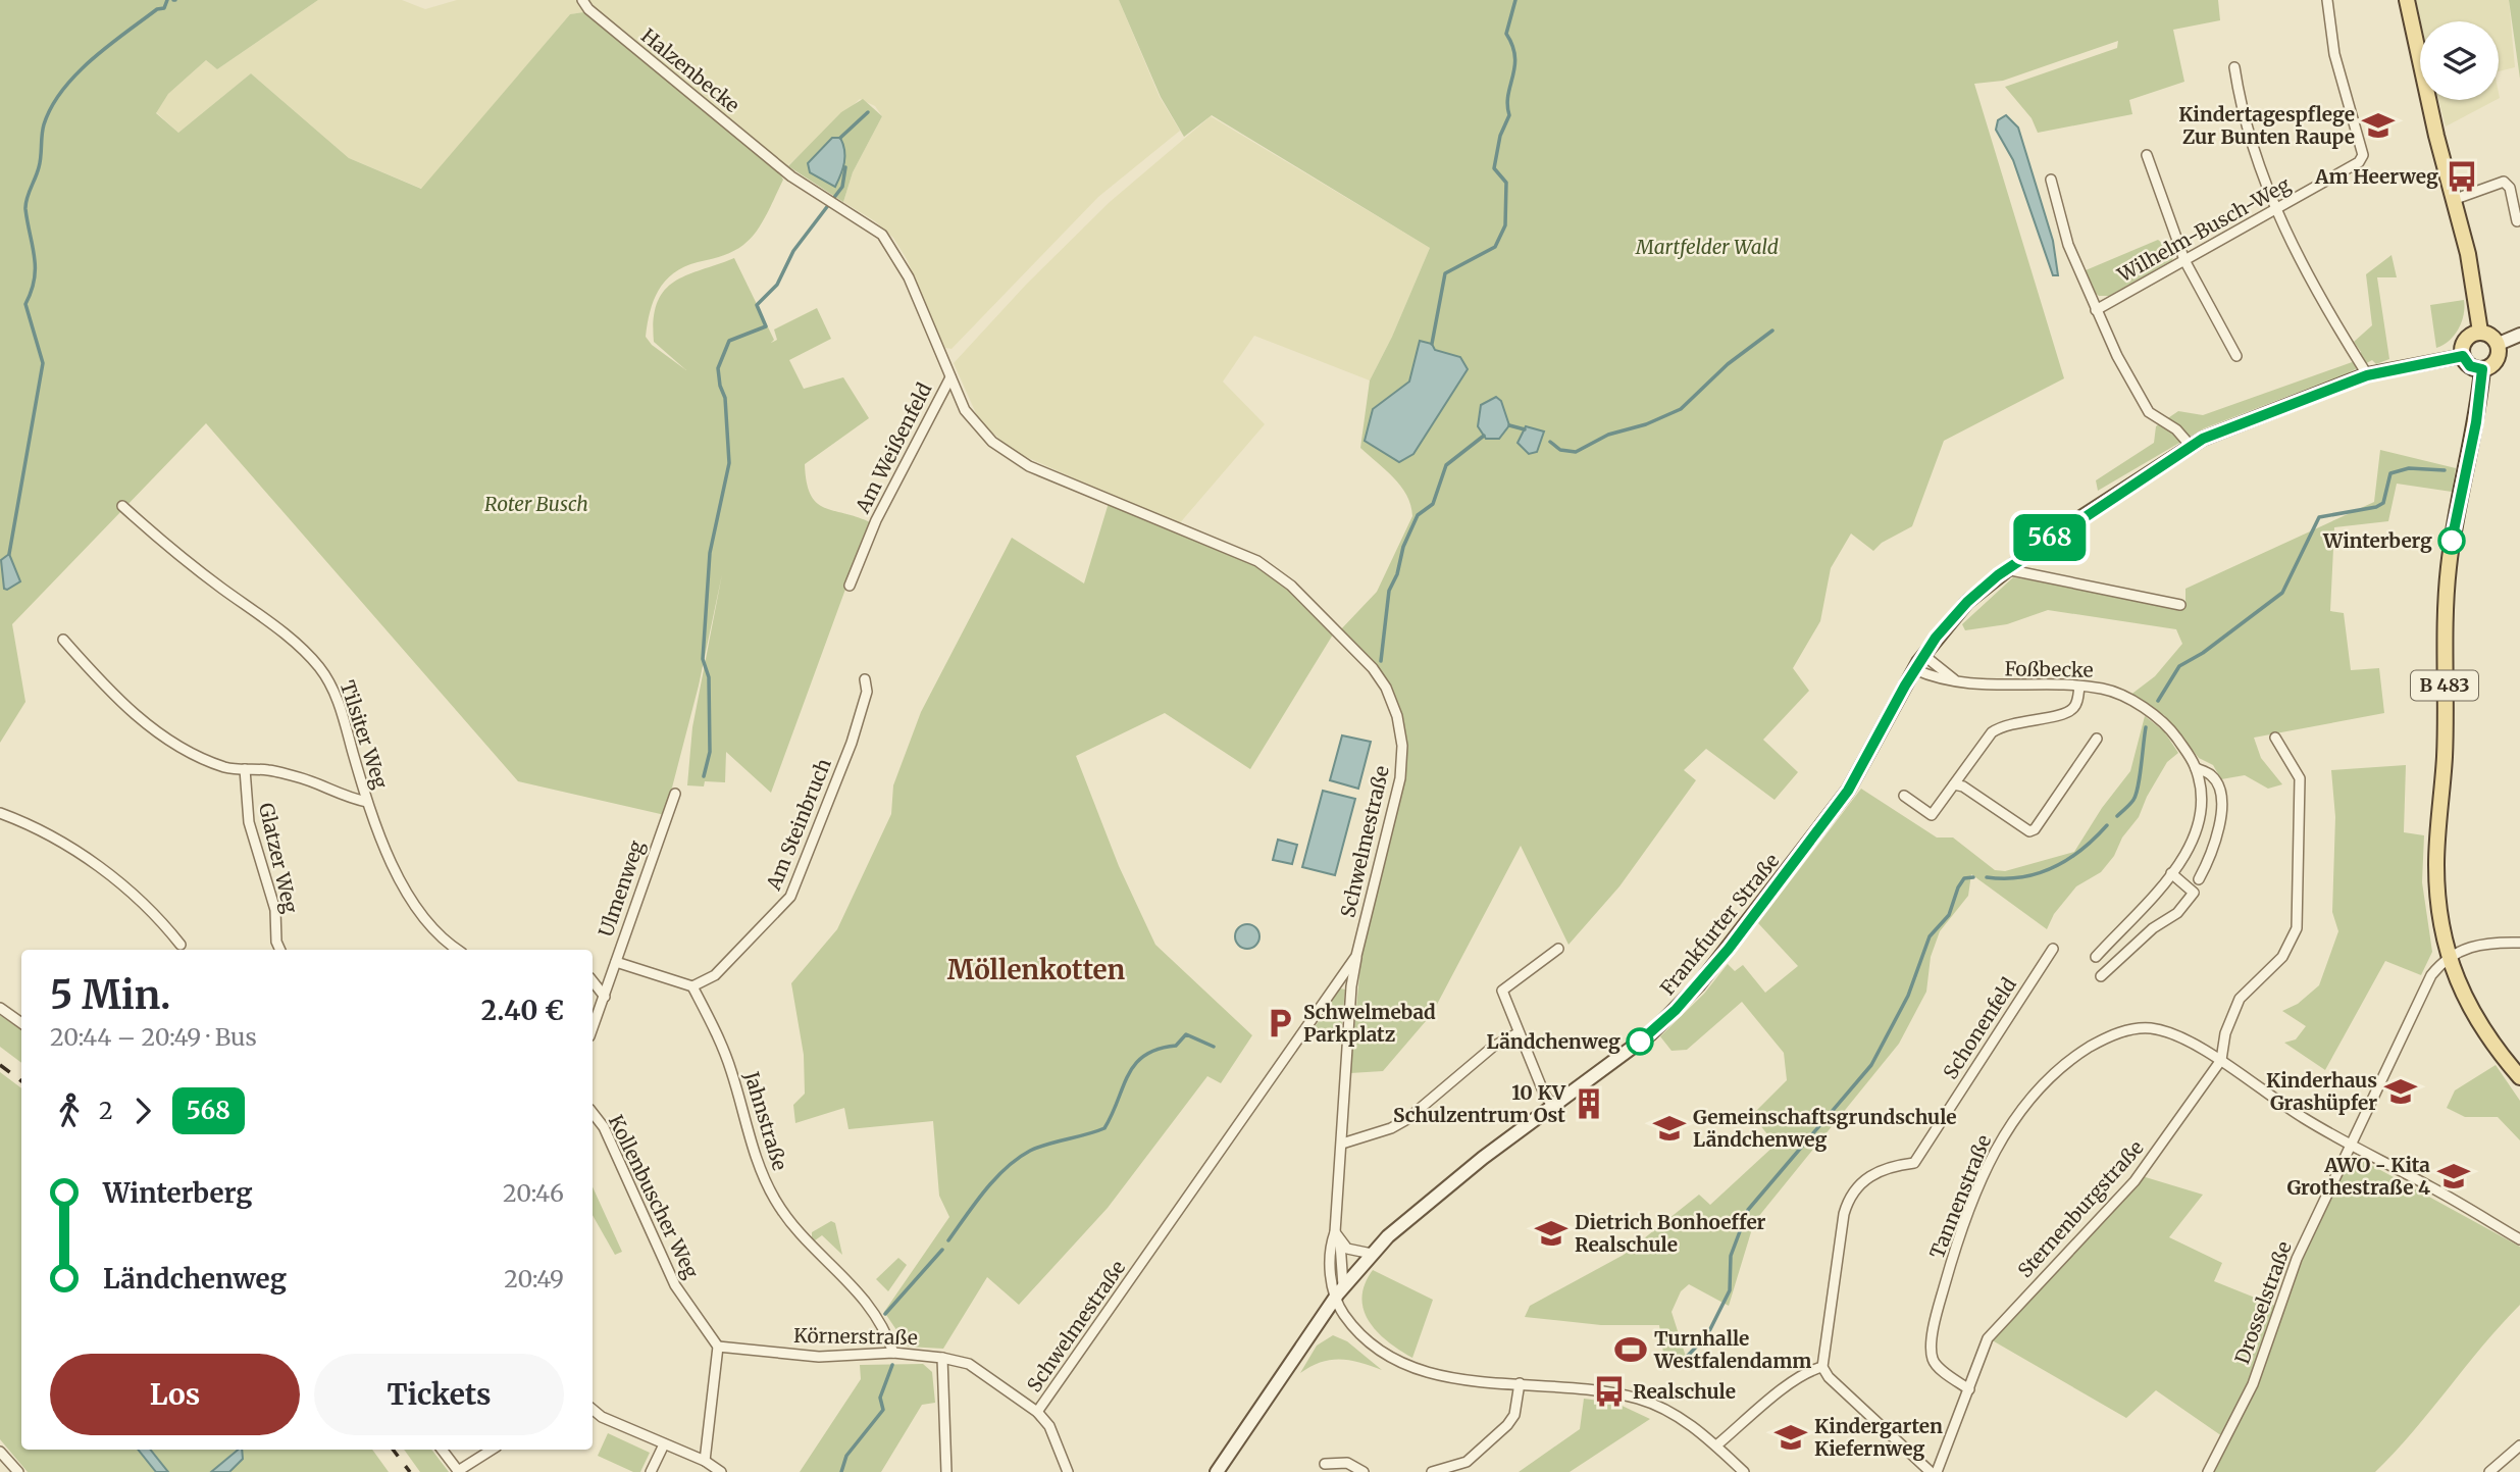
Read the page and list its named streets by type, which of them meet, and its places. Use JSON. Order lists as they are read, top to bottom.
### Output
{
  "streets": {
    "main road": ["B 483", "Frankfurter Straße"],
    "street": [
      "Halzenbecke",
      "Wilhelm-Busch-Weg",
      "Am Weißenfeld",
      "Foßbecke",
      "Tilsiter Weg",
      "Am Steinbruch",
      "Schwelmestraße",
      "Glatzer Weg",
      "Ulmenweg",
      "Schonenfeld",
      "Jahnstraße",
      "Kollenbuscher Weg",
      "Tannenstraße",
      "Sternenburgstraße",
      "Drosselstraße",
      "Körnerstraße"
    ]
  },
  "crossings": [
    ["Halzenbecke", "Am Weißenfeld"],
    ["Am Weißenfeld", "Schwelmestraße"],
    ["Foßbecke", "Frankfurter Straße"],
    ["B 483", "Frankfurter Straße"],
    ["B 483", "Drosselstraße"],
    ["Am Steinbruch", "Jahnstraße"],
    ["Schwelmestraße", "Körnerstraße"],
    ["Jahnstraße", "Körnerstraße"],
    ["Kollenbuscher Weg", "Körnerstraße"],
    ["Tannenstraße", "Sternenburgstraße"],
    ["Tannenstraße", "Drosselstraße"]
  ],
  "districts": ["Möllenkotten"],
  "parks": ["Martfelder Wald", "Roter Busch"],
  "places": {
    "school or university": [
      "Kindertagespflege Zur Bunten Raupe",
      "Kinderhaus Grashüpfer",
      "Gemeinschaftsgrundschule Ländchenweg",
      "AWO - Kita Grothestraße 4",
      "Dietrich Bonhoeffer Realschule",
      "Kindergarten Kiefernweg"
    ],
    "bus stop": ["Am Heerweg", "Realschule"],
    "other": ["Winterberg", "Ländchenweg"],
    "parking": ["Schwelmebad Parkplatz"],
    "building": ["10 KV Schulzentrum Ost"],
    "sports": ["Turnhalle Westfalendamm"]
  },
  "lines": ["bus line 568"],
  "page": {
    "on_map": "568",
    "heading": ["5 Min.", "20:44 – 20:49 · Bus", "2.40 €"],
    "legs": ["2", "568"],
    "list": [
      {
        "name": "Winterberg",
        "value": "20:46"
      },
      {
        "name": "Ländchenweg",
        "value": "20:49"
      }
    ],
    "buttons": ["Los", "Tickets"]
  }
}
